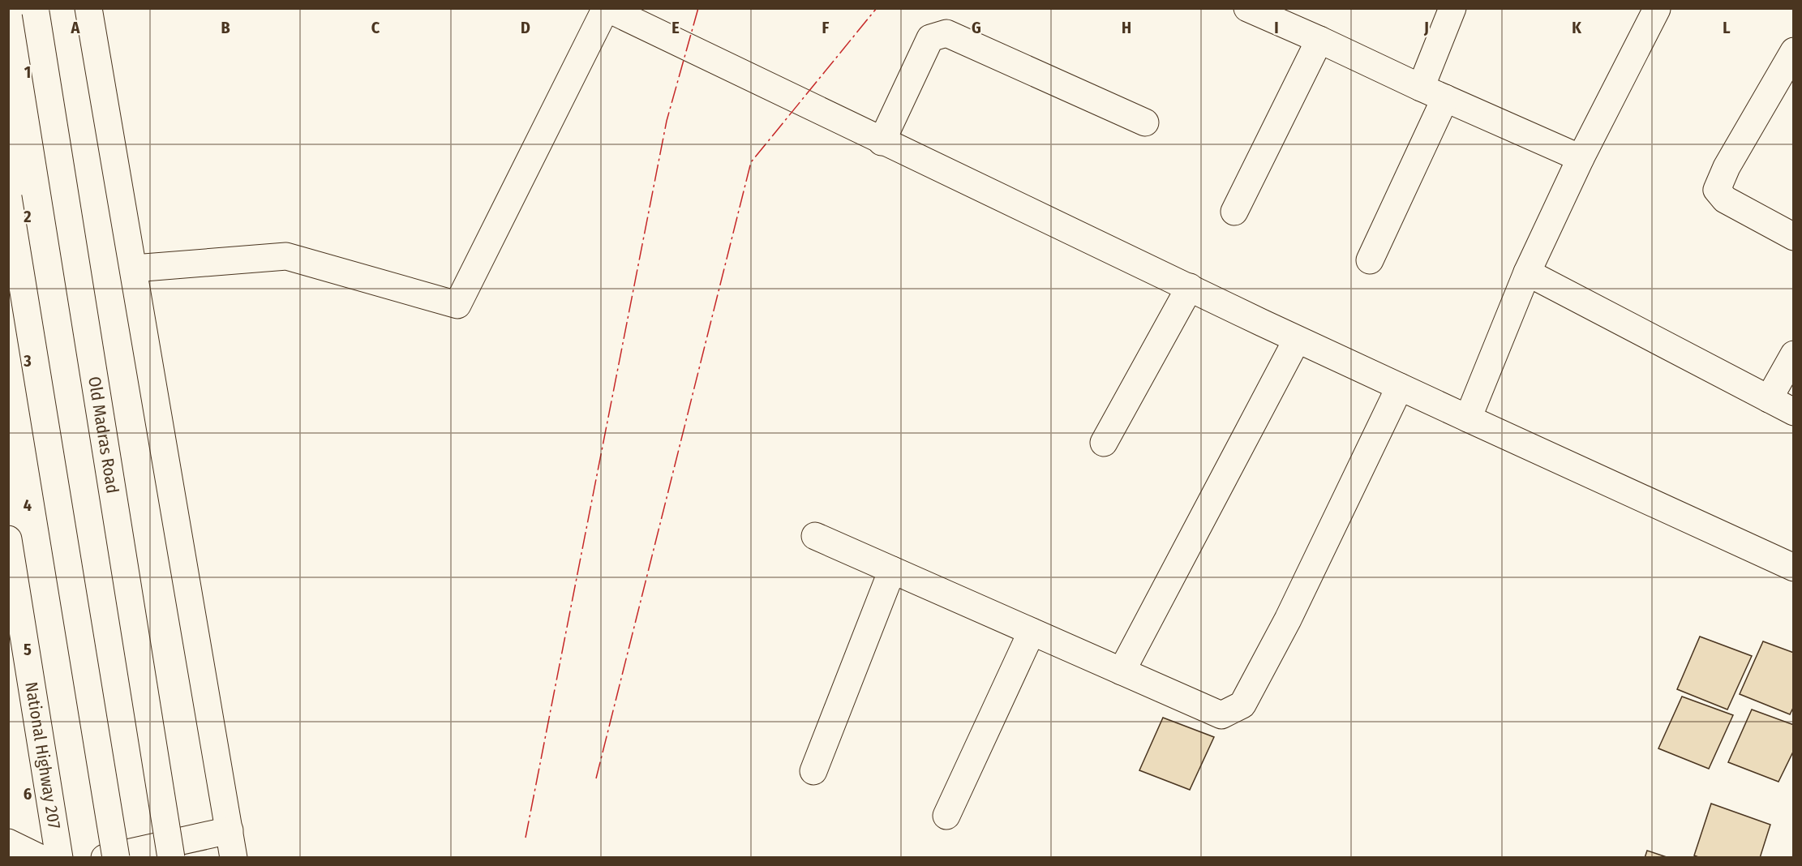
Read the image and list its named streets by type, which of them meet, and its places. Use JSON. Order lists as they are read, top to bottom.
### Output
{
  "streets": {
    "main road": ["Old Madras Road", "National Highway 207"]
  },
  "grid": {
    "columns": [
      "A",
      "B",
      "C",
      "D",
      "E",
      "F",
      "G",
      "H",
      "I",
      "J",
      "K",
      "L"
    ],
    "rows": [
      "1",
      "2",
      "3",
      "4",
      "5",
      "6"
    ]
  }
}
